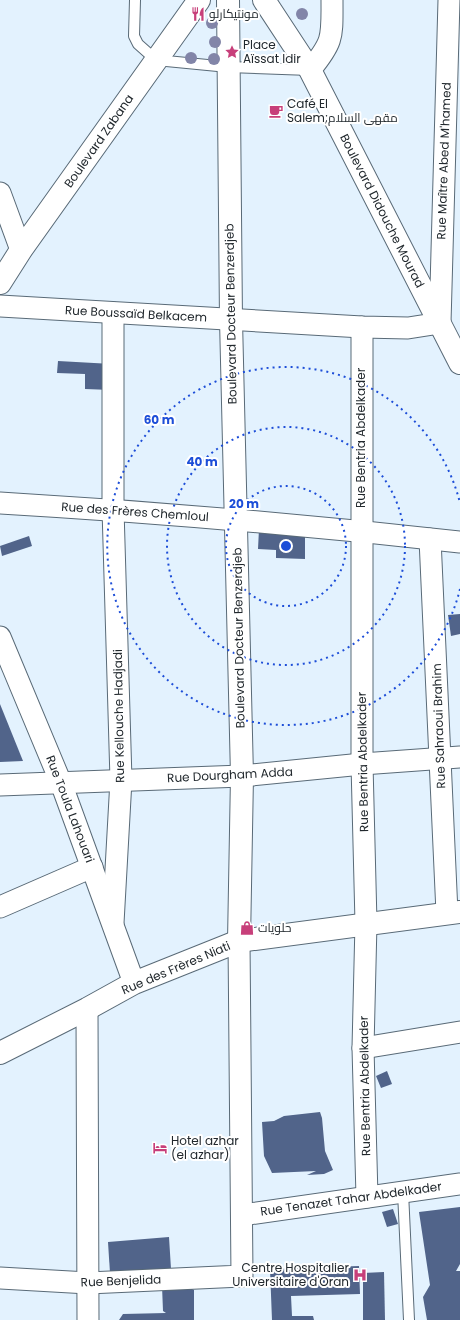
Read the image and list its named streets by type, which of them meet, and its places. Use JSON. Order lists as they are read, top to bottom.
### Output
{
  "streets": {
    "main road": [
      "Boulevard Zabana",
      "Boulevard Didouche Mourad",
      "Boulevard Docteur Benzerdjeb",
      "Rue des Frères Niati"
    ],
    "street": [
      "Rue Maître Abed M'hamed",
      "Rue Boussaïd Belkacem",
      "Rue Bentria Abdelkader",
      "Rue des Frères Chemloul",
      "Rue Kellouche Hadjadi",
      "Rue Sahraoui Brahim",
      "Rue Dourgham Adda",
      "Rue Toula Lahouari",
      "Rue Tenazet Tahar Abdelkader",
      "Rue Benjelida"
    ]
  },
  "crossings": [
    ["Rue Maître Abed M'hamed", "Boulevard Didouche Mourad"],
    ["Rue Maître Abed M'hamed", "Rue Boussaïd Belkacem"],
    ["Boulevard Didouche Mourad", "Rue Boussaïd Belkacem"],
    ["Rue Boussaïd Belkacem", "Boulevard Docteur Benzerdjeb"],
    ["Rue Boussaïd Belkacem", "Rue Bentria Abdelkader"],
    ["Rue Boussaïd Belkacem", "Rue Kellouche Hadjadi"],
    ["Boulevard Docteur Benzerdjeb", "Rue des Frères Chemloul"],
    ["Boulevard Docteur Benzerdjeb", "Rue Dourgham Adda"],
    ["Boulevard Docteur Benzerdjeb", "Rue des Frères Niati"],
    ["Boulevard Docteur Benzerdjeb", "Rue Tenazet Tahar Abdelkader"],
    ["Boulevard Docteur Benzerdjeb", "Rue Benjelida"],
    ["Rue Bentria Abdelkader", "Rue des Frères Chemloul"],
    ["Rue Bentria Abdelkader", "Rue Dourgham Adda"],
    ["Rue Bentria Abdelkader", "Rue des Frères Niati"],
    ["Rue Bentria Abdelkader", "Rue Tenazet Tahar Abdelkader"],
    ["Rue des Frères Chemloul", "Rue Kellouche Hadjadi"],
    ["Rue des Frères Chemloul", "Rue Sahraoui Brahim"],
    ["Rue Kellouche Hadjadi", "Rue Dourgham Adda"],
    ["Rue Kellouche Hadjadi", "Rue Toula Lahouari"],
    ["Rue Sahraoui Brahim", "Rue Dourgham Adda"],
    ["Rue Sahraoui Brahim", "Rue des Frères Niati"],
    ["Rue Dourgham Adda", "Rue Toula Lahouari"],
    ["Rue Toula Lahouari", "Rue des Frères Niati"]
  ],
  "places": {
    "restaurant": ["مونتيكارلو"],
    "place": ["Place Aïssat Idir"],
    "cafe": ["Café El Salem;مقهى السلام"],
    "shop": ["حلويات"],
    "hotel": ["Hotel azhar (el azhar)"],
    "hospital": ["Centre Hospitalier Universitaire d'Oran"]
  },
  "rings": ["60 m", "40 m", "20 m"]
}
